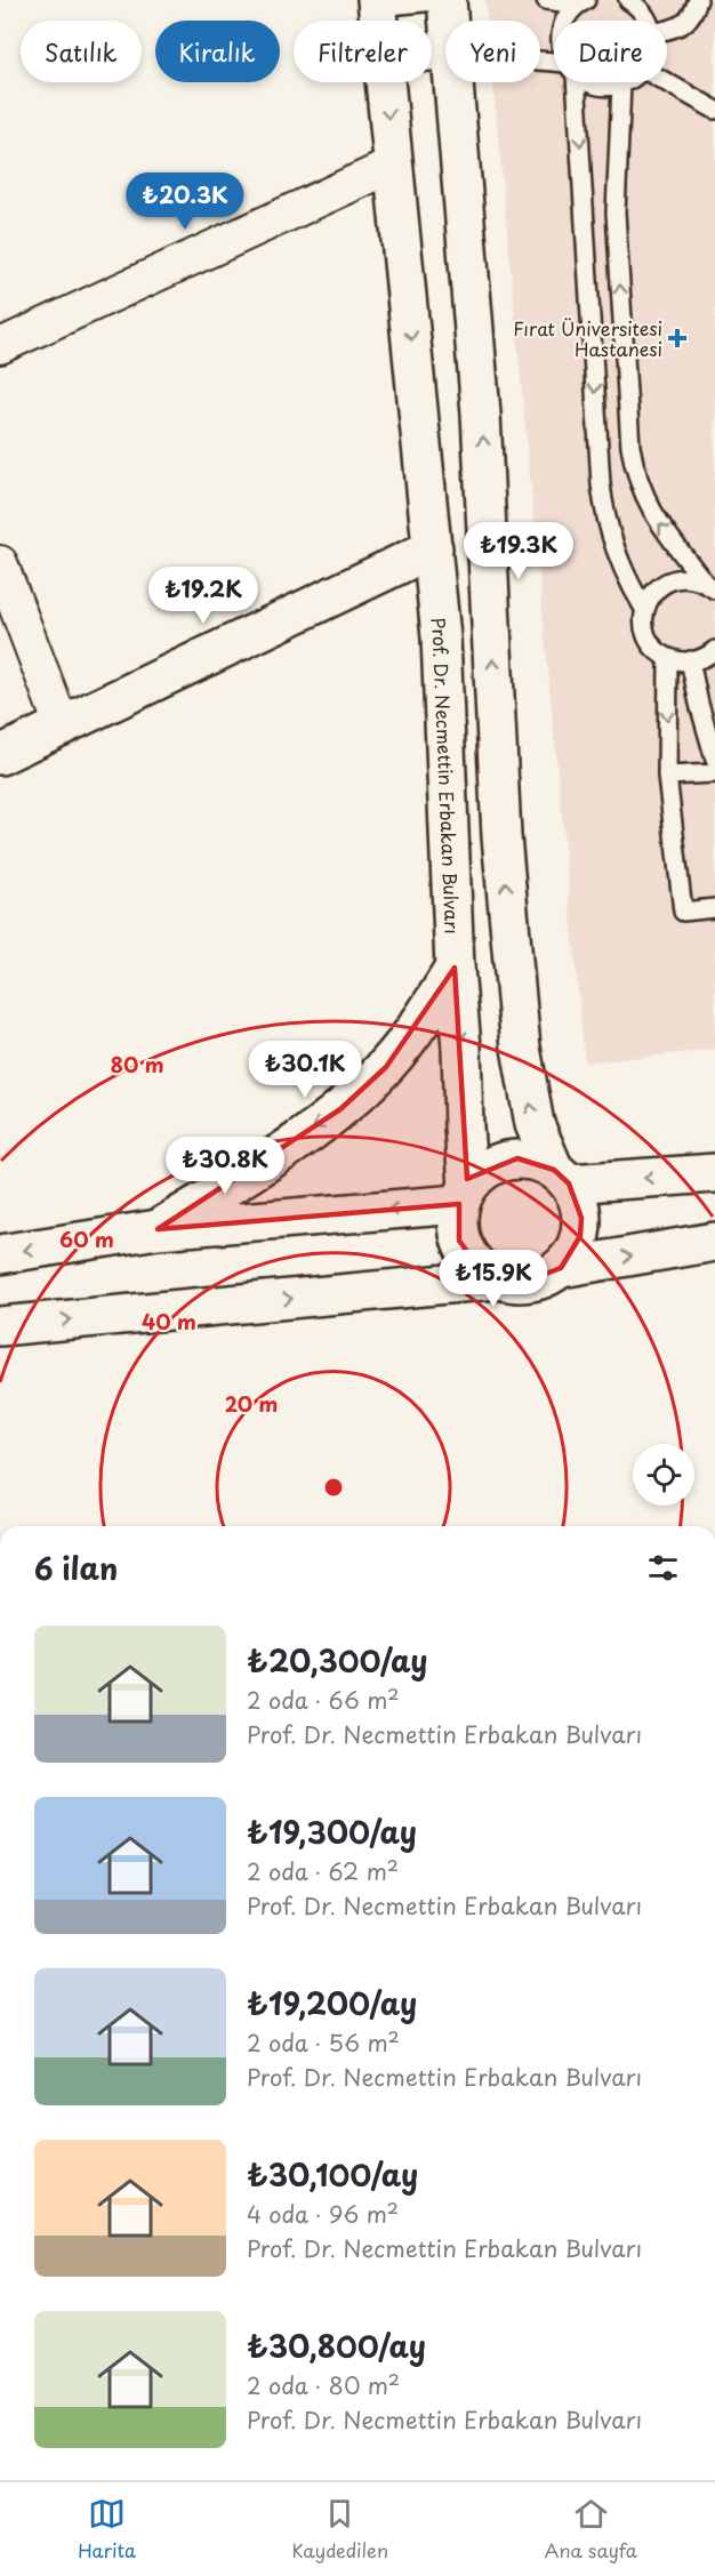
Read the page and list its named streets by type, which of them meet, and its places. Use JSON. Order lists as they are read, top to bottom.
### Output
{
  "streets": {
    "main road": ["Prof. Dr. Necmettin Erbakan Bulvarı"]
  },
  "places": {
    "health": ["Fırat Üniversitesi Hastanesi"]
  },
  "page": {
    "chip": [
      "Satılık",
      "Kiralık",
      "Filtreler",
      "Yeni",
      "Daire"
    ],
    "price": [
      "₺20.3K",
      "₺19.3K",
      "₺19.2K",
      "₺30.1K",
      "₺30.8K",
      "₺15.9K"
    ],
    "heading": "6 ilan",
    "list": [
      {
        "name": "₺20,300/ay",
        "note": "2 oda · 66 m² · Prof. Dr. Necmettin Erbakan Bulvarı"
      },
      {
        "name": "₺19,300/ay",
        "note": "2 oda · 62 m² · Prof. Dr. Necmettin Erbakan Bulvarı"
      },
      {
        "name": "₺19,200/ay",
        "note": "2 oda · 56 m² · Prof. Dr. Necmettin Erbakan Bulvarı"
      },
      {
        "name": "₺30,100/ay",
        "note": "4 oda · 96 m² · Prof. Dr. Necmettin Erbakan Bulvarı"
      },
      {
        "name": "₺30,800/ay",
        "note": "2 oda · 80 m² · Prof. Dr. Necmettin Erbakan Bulvarı"
      }
    ],
    "tabs": ["Harita", "Kaydedilen", "Ana sayfa"]
  },
  "rings": [
    "80 m",
    "60 m",
    "40 m",
    "20 m"
  ]
}
